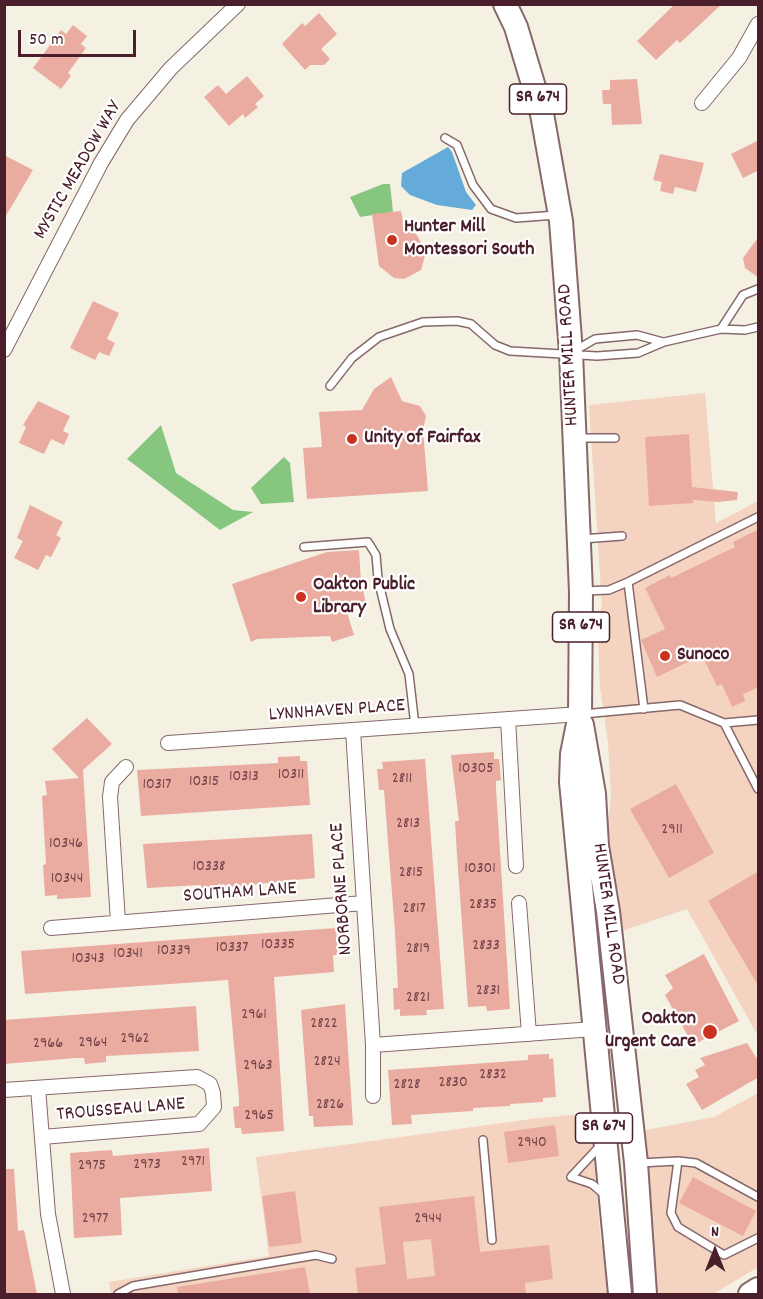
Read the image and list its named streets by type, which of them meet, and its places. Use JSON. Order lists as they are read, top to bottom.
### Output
{
  "streets": {
    "main road": ["SR 674", "HUNTER MILL ROAD"],
    "street": [
      "MYSTIC MEADOW WAY",
      "LYNNHAVEN PLACE",
      "NORBORNE PLACE",
      "SOUTHAM LANE",
      "TROUSSEAU LANE"
    ]
  },
  "crossings": [
    ["HUNTER MILL ROAD", "LYNNHAVEN PLACE"],
    ["LYNNHAVEN PLACE", "NORBORNE PLACE"],
    ["NORBORNE PLACE", "SOUTHAM LANE"]
  ],
  "places": [
    "Hunter Mill Montessori South",
    "Unity of Fairfax",
    "Oakton Public Library",
    "Sunoco",
    "Oakton Urgent Care"
  ],
  "house_numbers": [
    "10305",
    "10311",
    "10313",
    "2811",
    "10315",
    "10317",
    "2813",
    "2911",
    "10346",
    "10338",
    "10301",
    "2815",
    "10344",
    "2835",
    "2817",
    "10335",
    "2833",
    "10337",
    "2819",
    "10339",
    "10341",
    "10343",
    "2831",
    "2821",
    "2961",
    "2822",
    "2962",
    "2964",
    "2966",
    "2824",
    "2963",
    "2832",
    "2830",
    "2828",
    "2826",
    "2965",
    "2940",
    "2971",
    "2973",
    "2975",
    "2977",
    "2944"
  ],
  "scale_bar": "50 m",
  "north": "top"
}
